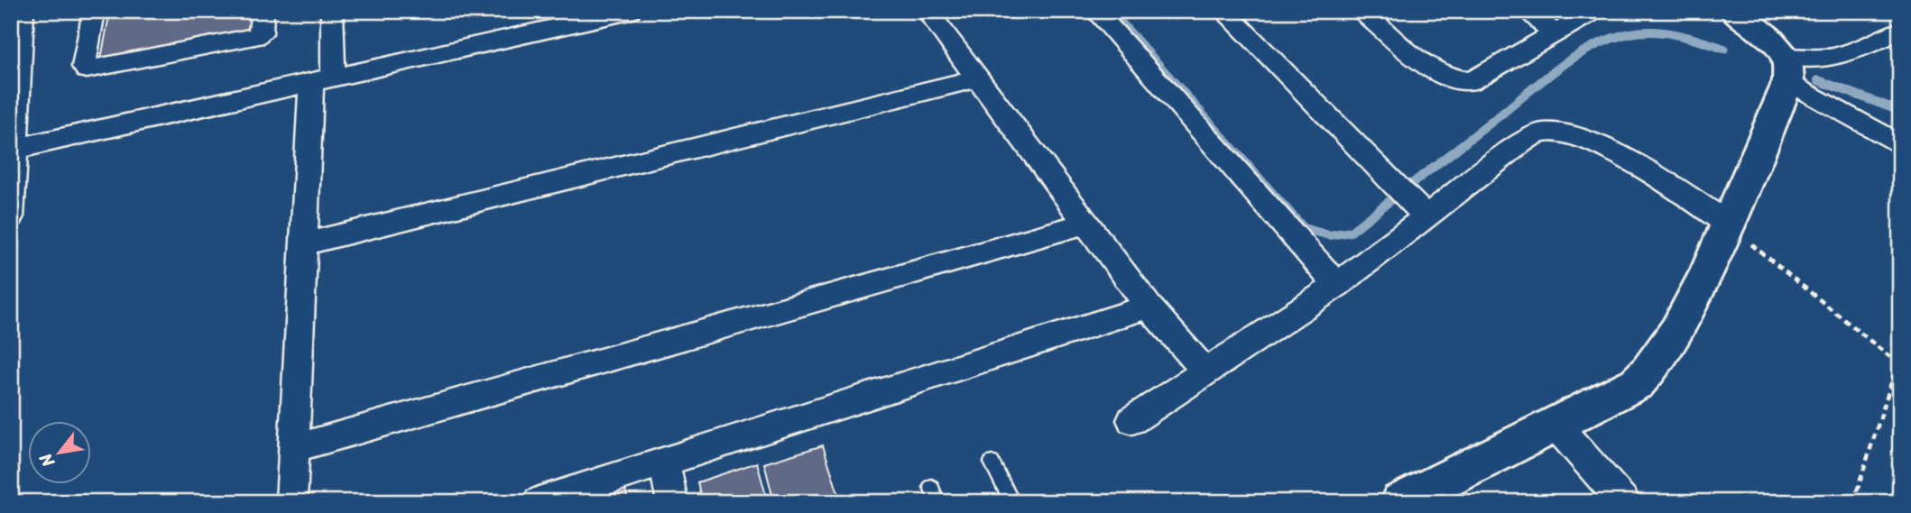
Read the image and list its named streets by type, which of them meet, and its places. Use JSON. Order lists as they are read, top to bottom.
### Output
{
  "north": "bottom left"
}
